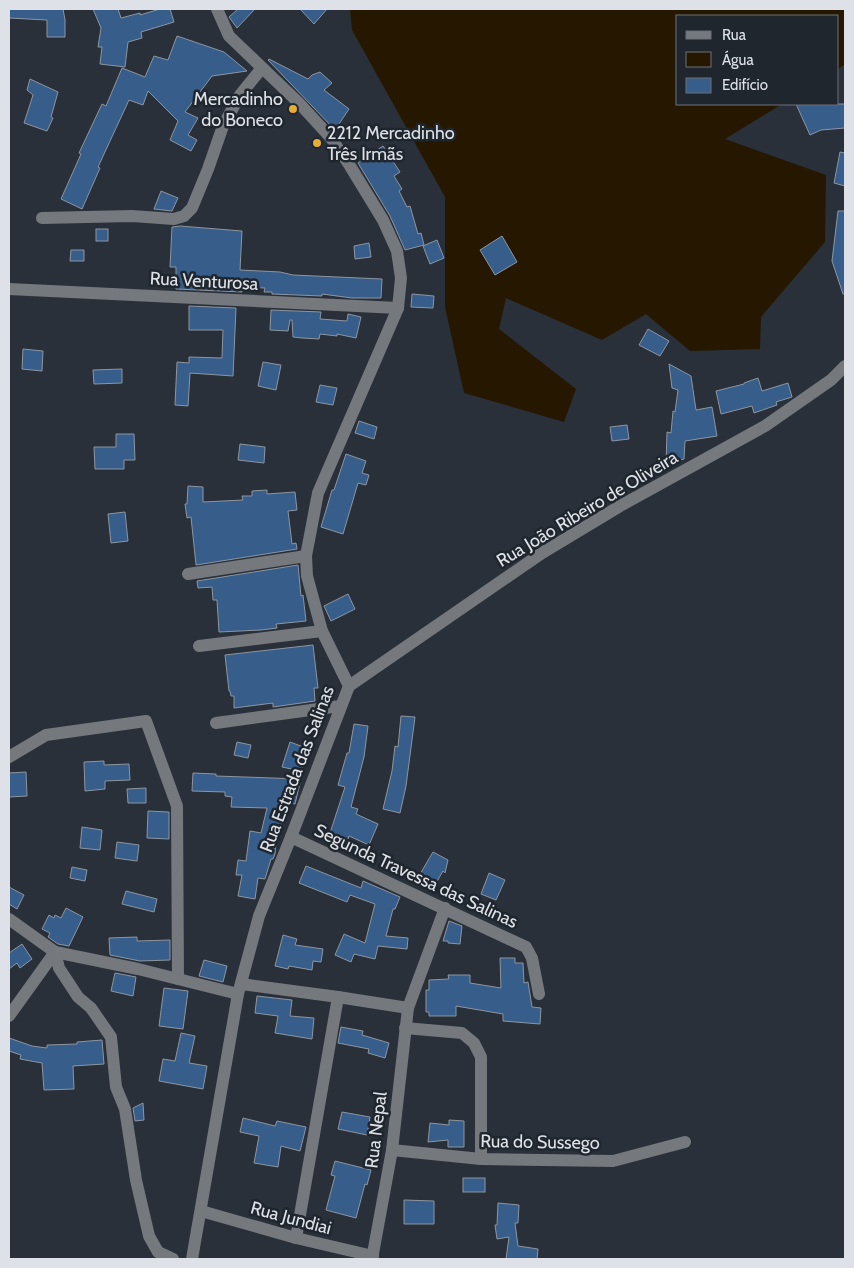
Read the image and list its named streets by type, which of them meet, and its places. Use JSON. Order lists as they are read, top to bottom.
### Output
{
  "streets": {
    "street": [
      "Rua Venturosa",
      "Rua João Ribeiro de Oliveira",
      "Rua Estrada das Salinas",
      "Segunda Travessa das Salinas",
      "Rua Nepal",
      "Rua do Sussego",
      "Rua Jundiai"
    ]
  },
  "crossings": [
    ["Rua Venturosa", "Rua Estrada das Salinas"],
    ["Rua João Ribeiro de Oliveira", "Rua Estrada das Salinas"],
    ["Rua Estrada das Salinas", "Segunda Travessa das Salinas"],
    ["Rua Estrada das Salinas", "Rua Jundiai"],
    ["Rua Nepal", "Rua do Sussego"],
    ["Rua Nepal", "Rua Jundiai"]
  ],
  "places": ["Mercadinho do Boneco", "2212 Mercadinho Três Irmãs"],
  "legend": ["Rua", "Água", "Edifício"]
}
